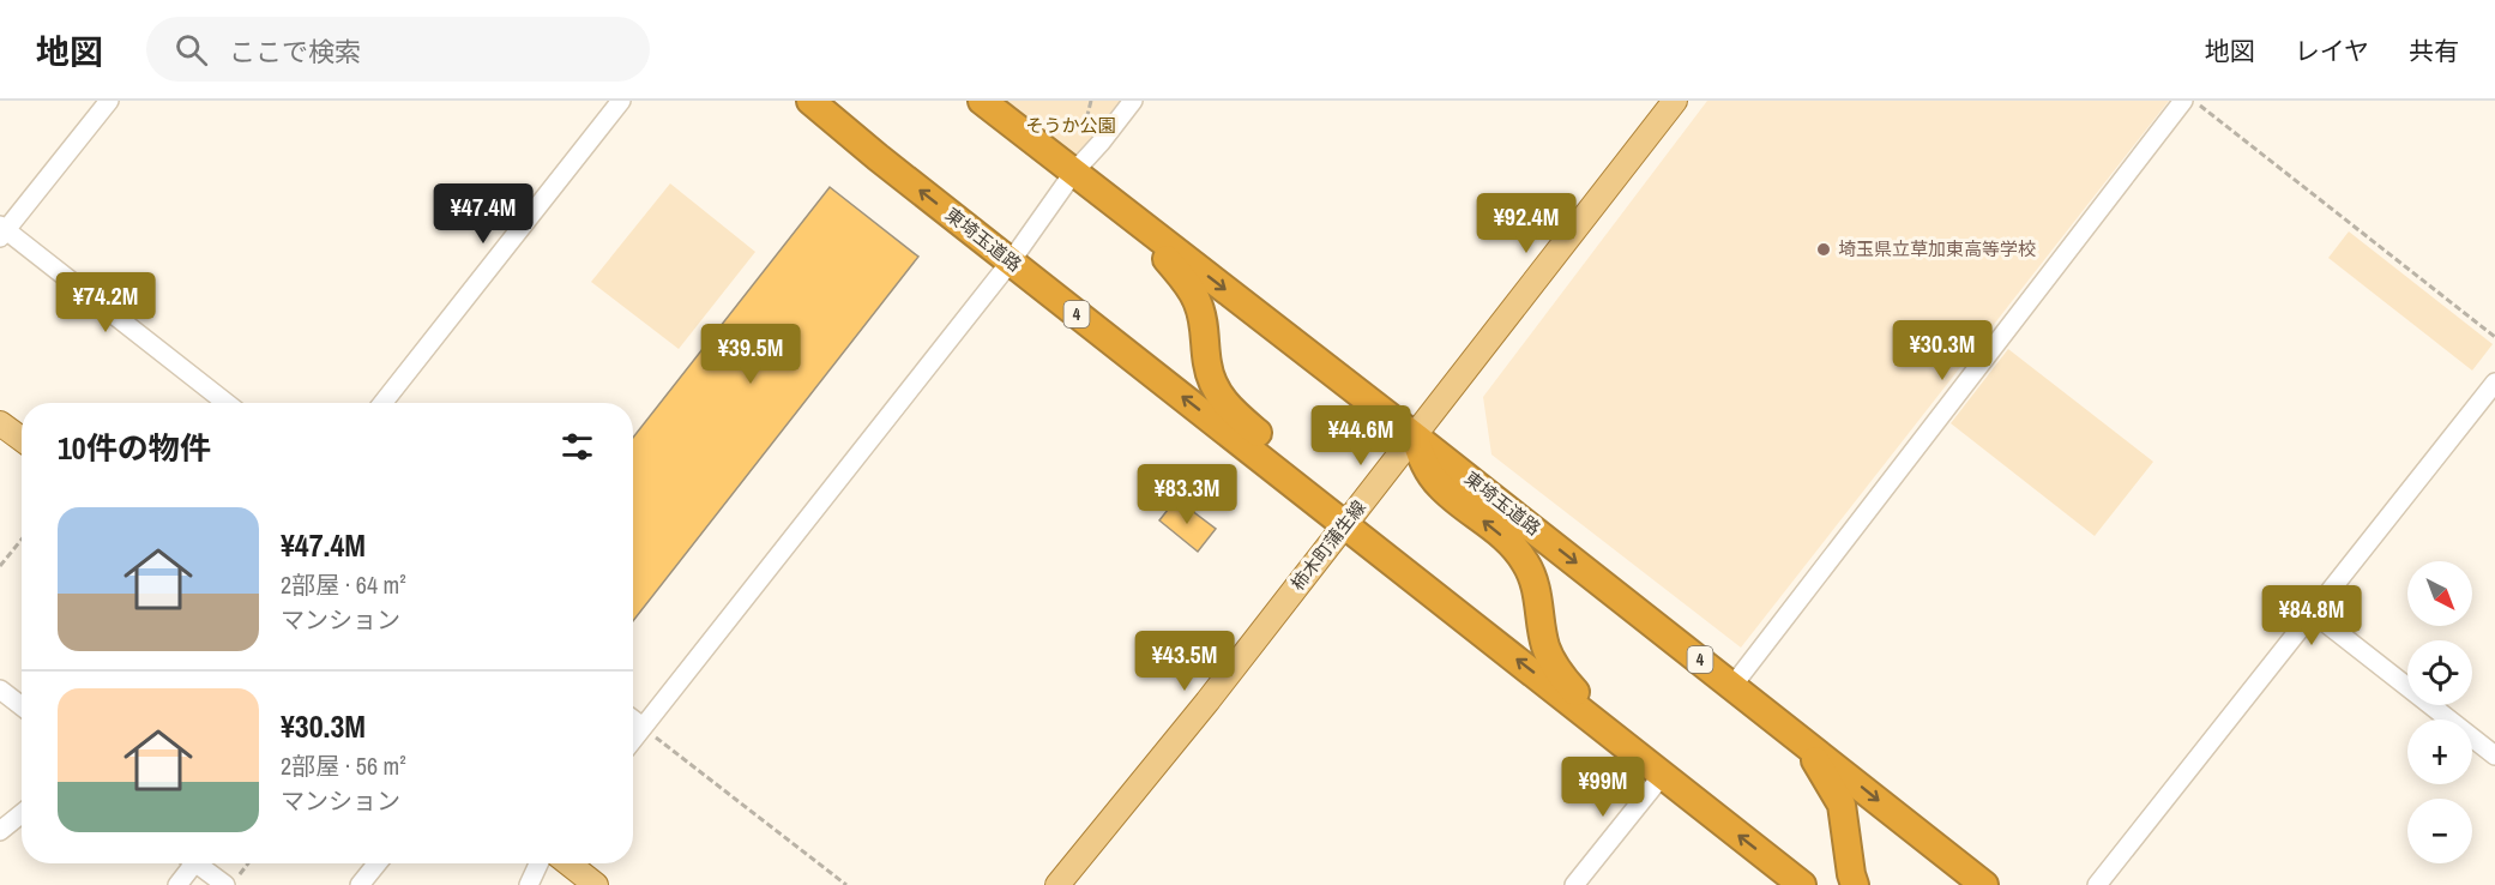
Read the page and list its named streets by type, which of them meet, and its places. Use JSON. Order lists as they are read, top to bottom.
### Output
{
  "streets": {
    "highway": ["東埼玉道路", "4"],
    "main road": ["柿木町蒲生線"]
  },
  "crossings": [
    ["東埼玉道路", "4"],
    ["東埼玉道路", "柿木町蒲生線"],
    ["4", "柿木町蒲生線"]
  ],
  "parks": ["そうか公園"],
  "places": ["埼玉県立草加東高等学校"],
  "north": "bottom right",
  "page": {
    "header": "地図",
    "search": "ここで検索",
    "nav": ["地図", "レイヤ", "共有"],
    "price": [
      "¥47.4M",
      "¥92.4M",
      "¥74.2M",
      "¥30.3M",
      "¥39.5M",
      "¥44.6M",
      "¥83.3M",
      "¥84.8M",
      "¥43.5M",
      "¥99M"
    ],
    "heading": "10件の物件",
    "list": [
      {
        "name": "¥47.4M",
        "note": "2部屋 · 64 m² · マンション"
      },
      {
        "name": "¥30.3M",
        "note": "2部屋 · 56 m² · マンション"
      }
    ],
    "map_buttons": ["+", "−"]
  }
}
